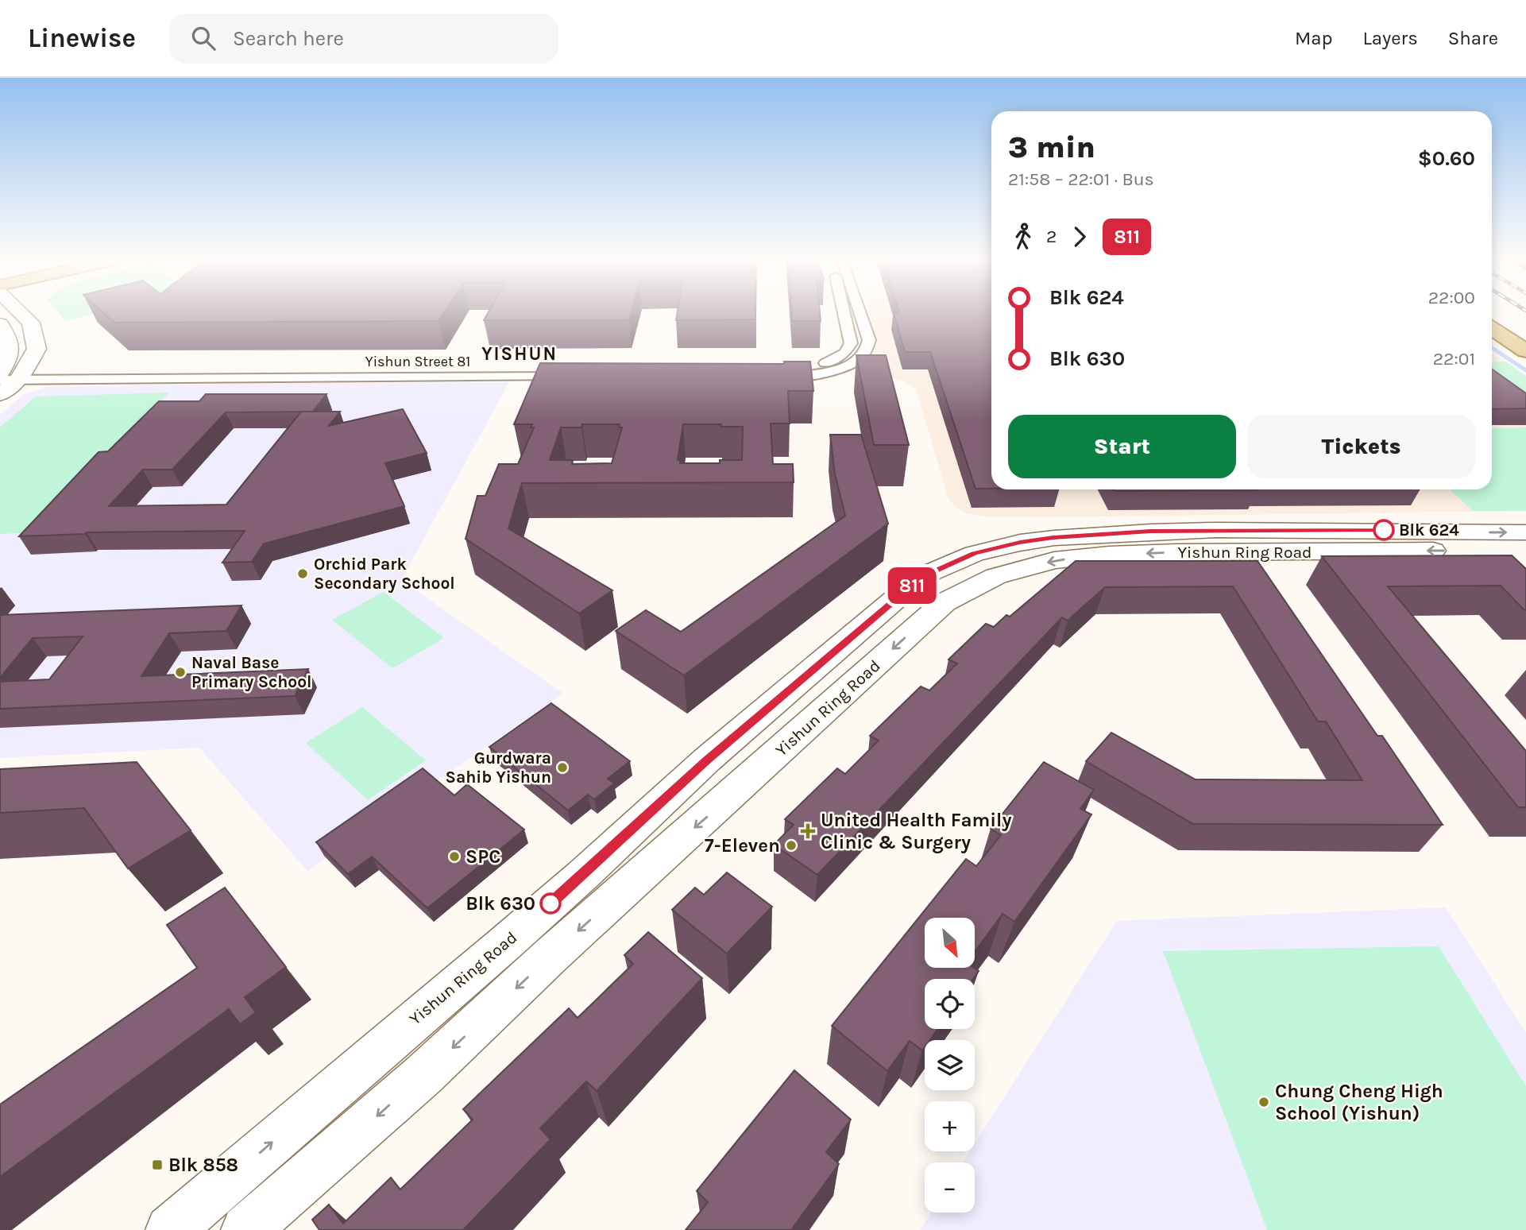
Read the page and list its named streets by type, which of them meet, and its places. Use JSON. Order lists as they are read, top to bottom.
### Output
{
  "streets": {
    "main road": ["Yishun Ring Road"],
    "street": ["Yishun Street 81"]
  },
  "districts": ["YISHUN"],
  "places": {
    "other": [
      "Blk 624",
      "Orchid Park Secondary School",
      "Naval Base Primary School",
      "Gurdwara Sahib Yishun",
      "7-Eleven",
      "SPC",
      "Blk 630",
      "Chung Cheng High School (Yishun)"
    ],
    "health": ["United Health Family Clinic & Surgery"],
    "transit": ["Blk 858"]
  },
  "lines": ["bus line 811"],
  "north": "bottom right",
  "page": {
    "header": "Linewise",
    "search": "Search here",
    "nav": ["Map", "Layers", "Share"],
    "on_map": "811",
    "heading": ["3 min", "21:58 – 22:01 · Bus", "$0.60"],
    "legs": ["2", "811"],
    "list": [
      {
        "name": "Blk 624",
        "value": "22:00"
      },
      {
        "name": "Blk 630",
        "value": "22:01"
      }
    ],
    "buttons": ["Start", "Tickets"],
    "map_buttons": ["+", "−"]
  }
}
